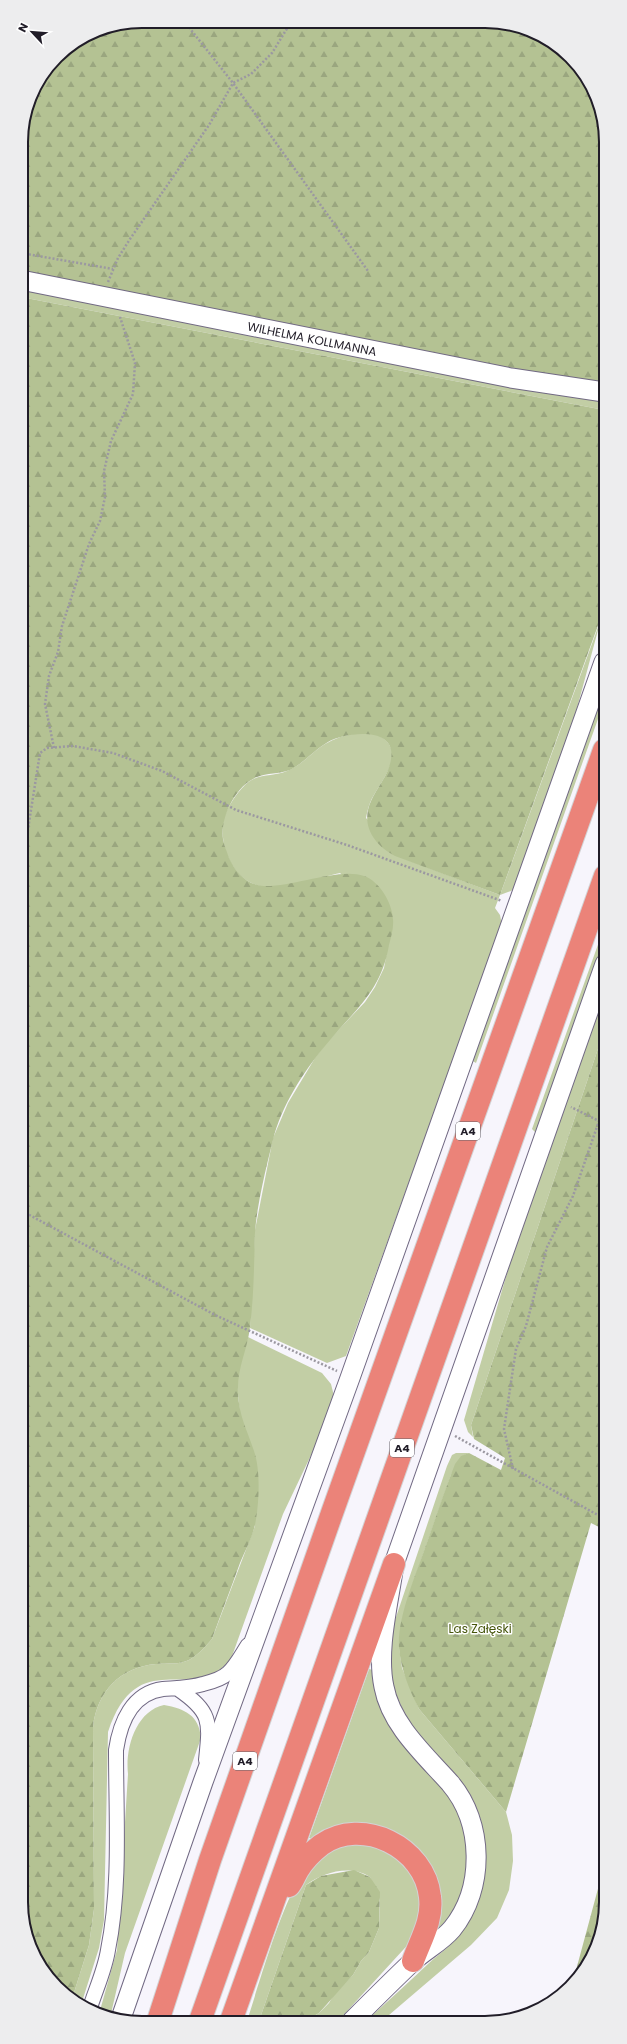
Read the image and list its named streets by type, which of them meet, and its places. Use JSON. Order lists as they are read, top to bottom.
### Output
{
  "streets": {
    "highway": ["A4"],
    "street": ["WILHELMA KOLLMANNA"]
  },
  "parks": ["Las Załęski"],
  "north": "top left"
}
